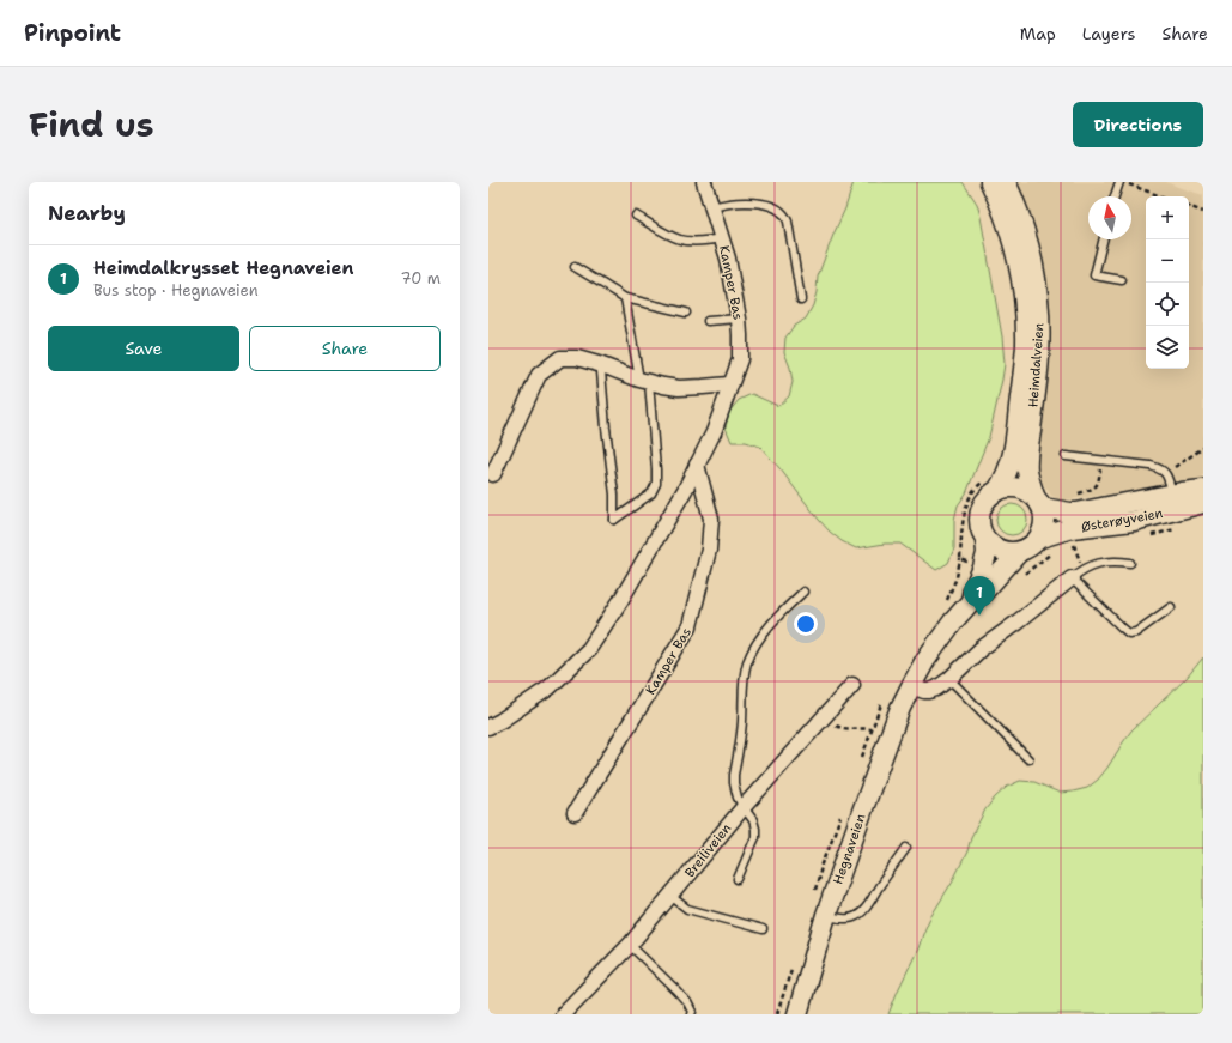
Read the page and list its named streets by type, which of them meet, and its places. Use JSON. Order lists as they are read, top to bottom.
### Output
{
  "streets": {
    "main road": ["Heimdalveien", "Østerøyveien", "Hegnaveien"],
    "street": ["Kamper Bas", "Breiliveien"]
  },
  "crossings": [
    ["Heimdalveien", "Østerøyveien"],
    ["Heimdalveien", "Hegnaveien"],
    ["Østerøyveien", "Hegnaveien"]
  ],
  "north": "top",
  "page": {
    "header": "Pinpoint",
    "nav": ["Map", "Layers", "Share"],
    "title": "Find us",
    "buttons": [
      "Directions",
      ["Save", "Share"]
    ],
    "heading": "Nearby",
    "map_buttons": ["+", "−"],
    "list": [
      {
        "mark": "1",
        "name": "Heimdalkrysset Hegnaveien",
        "note": "Bus stop · Hegnaveien",
        "value": "70 m"
      }
    ],
    "pins": "1"
  }
}
